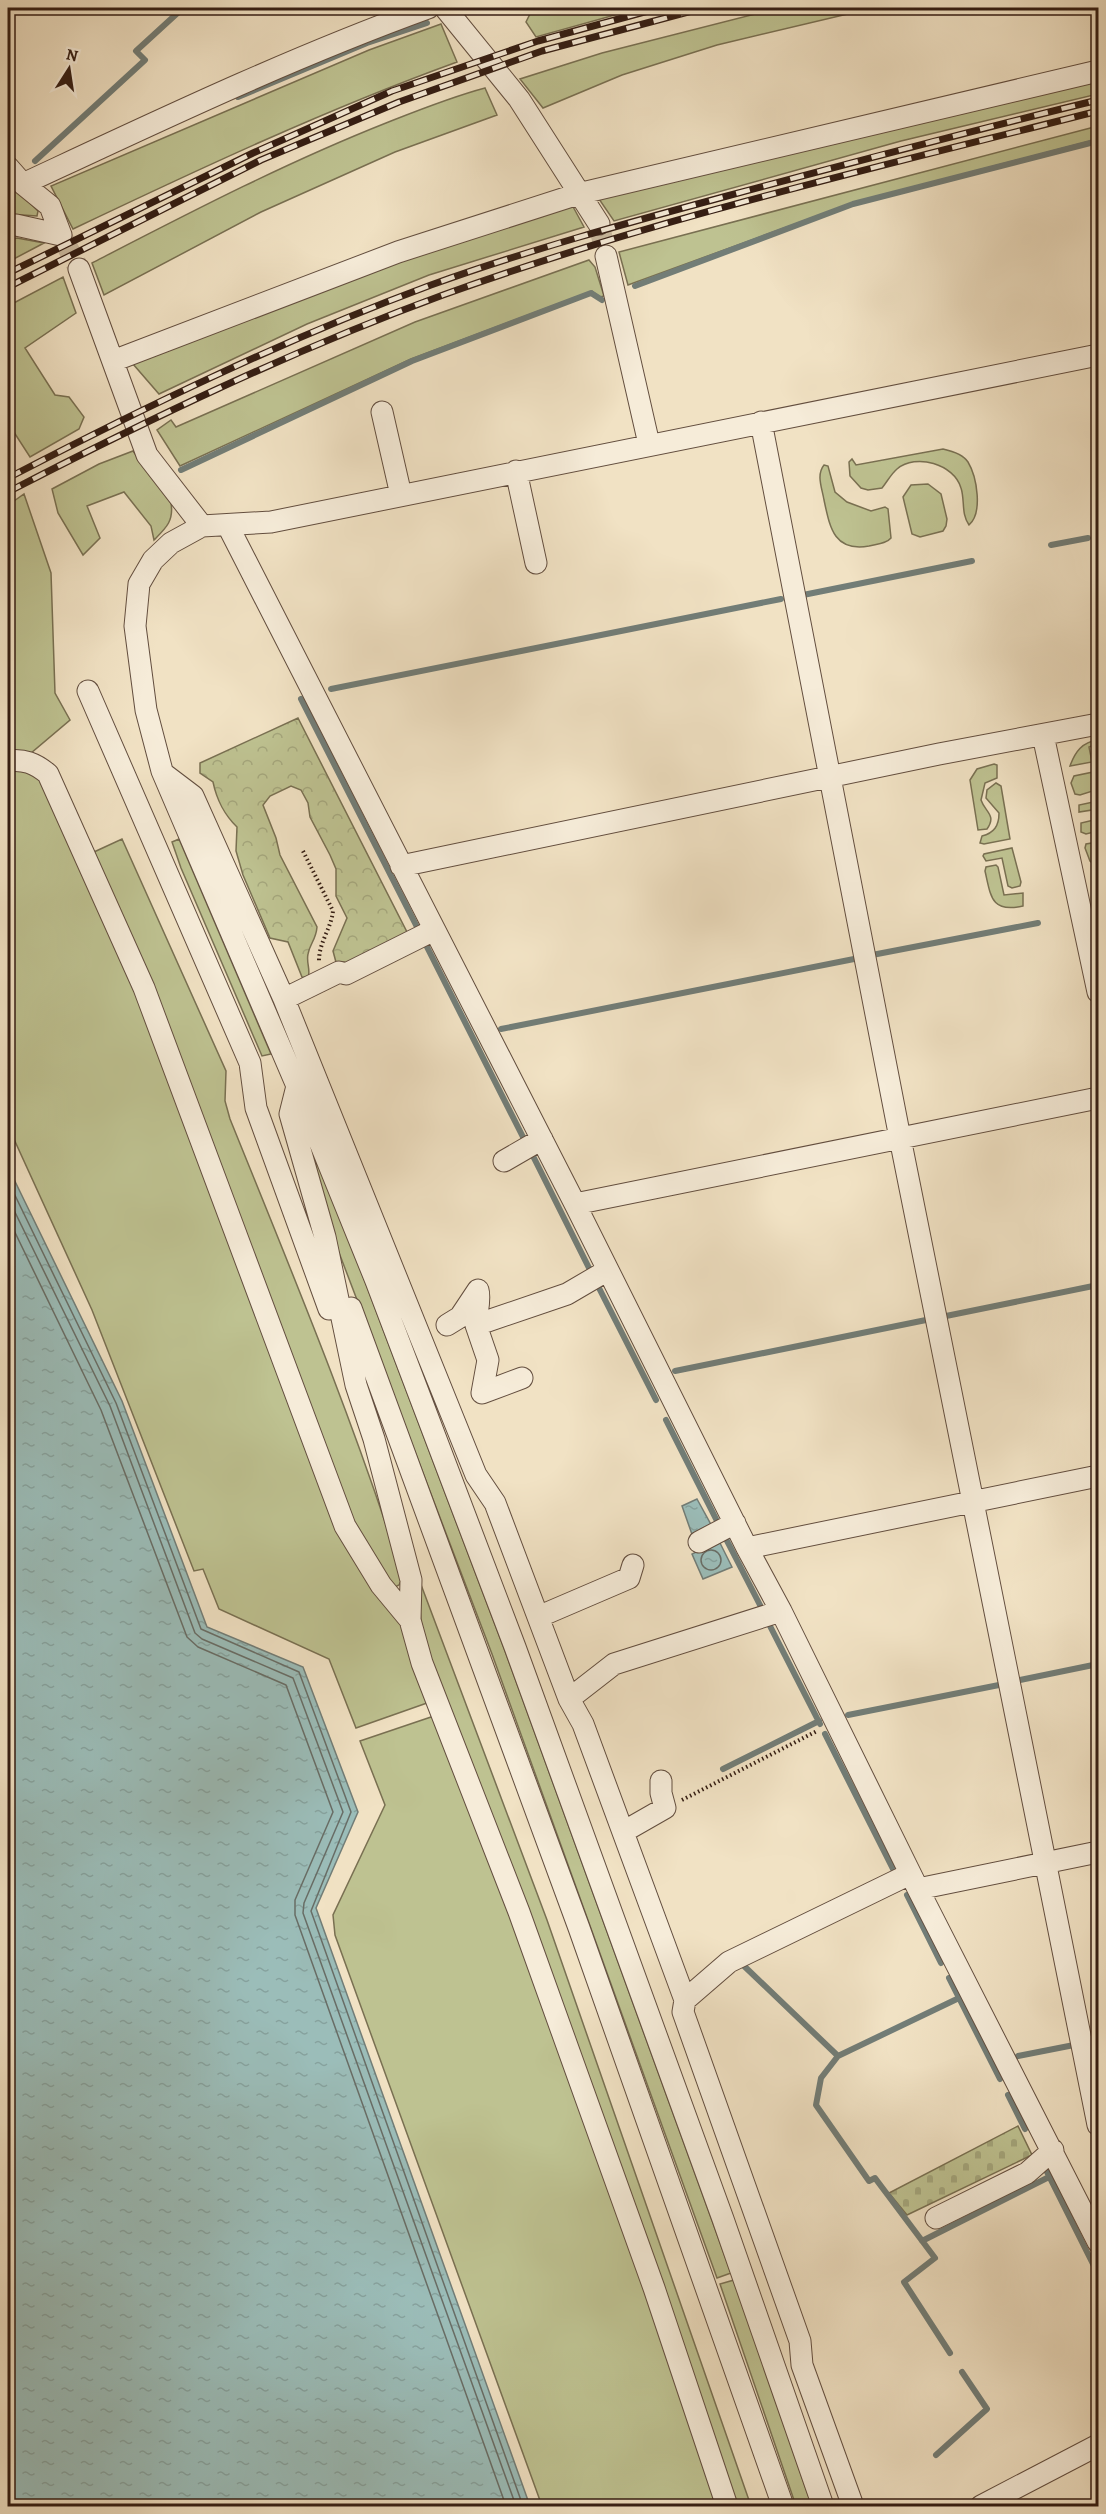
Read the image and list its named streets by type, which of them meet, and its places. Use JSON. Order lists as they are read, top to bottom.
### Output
{
  "north": "top"
}
